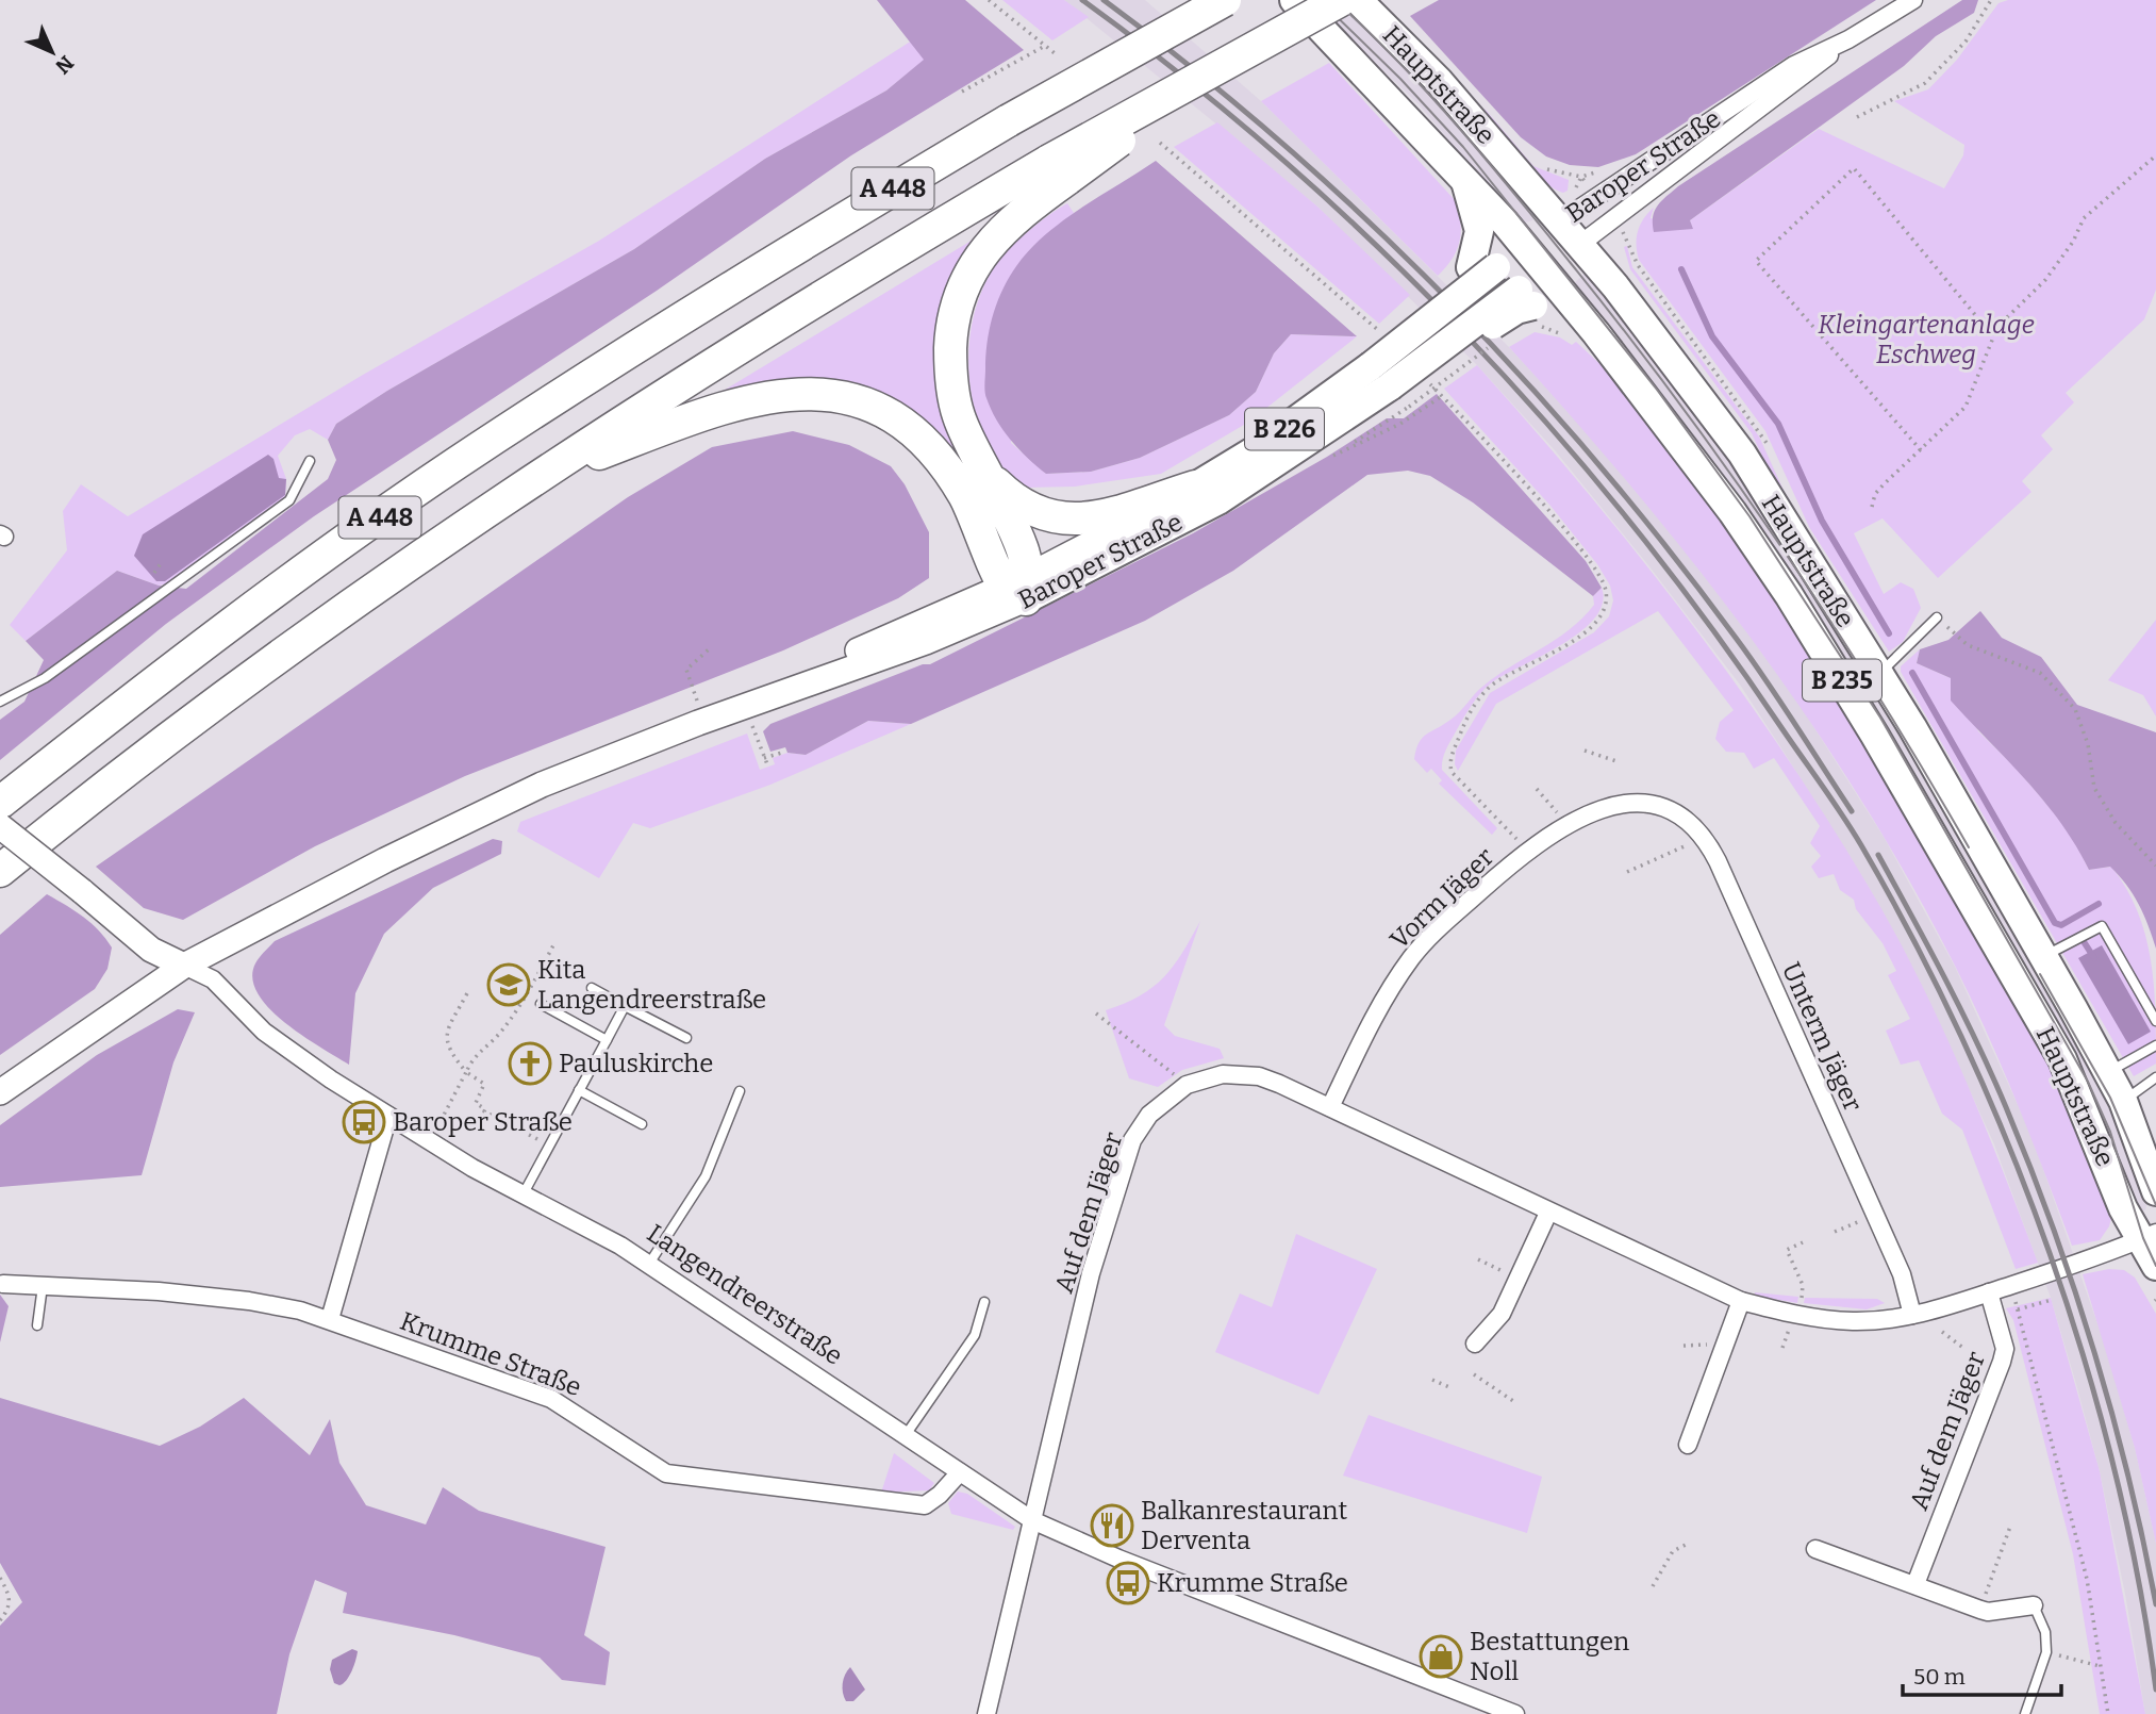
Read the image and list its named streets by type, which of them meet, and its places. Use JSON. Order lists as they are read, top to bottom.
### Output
{
  "streets": {
    "highway": ["A 448"],
    "main road": [
      "Hauptstraße",
      "Baroper Straße",
      "B 226",
      "B 235",
      "Langendreerstraße"
    ],
    "street": [
      "Vorm Jäger",
      "Unterm Jäger",
      "Auf dem Jäger",
      "Krumme Straße"
    ]
  },
  "crossings": [
    ["Hauptstraße", "Baroper Straße"],
    ["Hauptstraße", "Auf dem Jäger"],
    ["Baroper Straße", "Langendreerstraße"],
    ["Vorm Jäger", "Unterm Jäger"],
    ["Vorm Jäger", "Auf dem Jäger"],
    ["Unterm Jäger", "Auf dem Jäger"],
    ["Auf dem Jäger", "Langendreerstraße"],
    ["Langendreerstraße", "Krumme Straße"]
  ],
  "parks": ["Kleingartenanlage Eschweg"],
  "places": {
    "school or university": ["Kita Langendreerstraße"],
    "church": ["Pauluskirche"],
    "bus stop": ["Baroper Straße", "Krumme Straße"],
    "restaurant": ["Balkanrestaurant Derventa"],
    "shop": ["Bestattungen Noll"]
  },
  "scale_bar": "50 m",
  "north": "bottom right"
}
